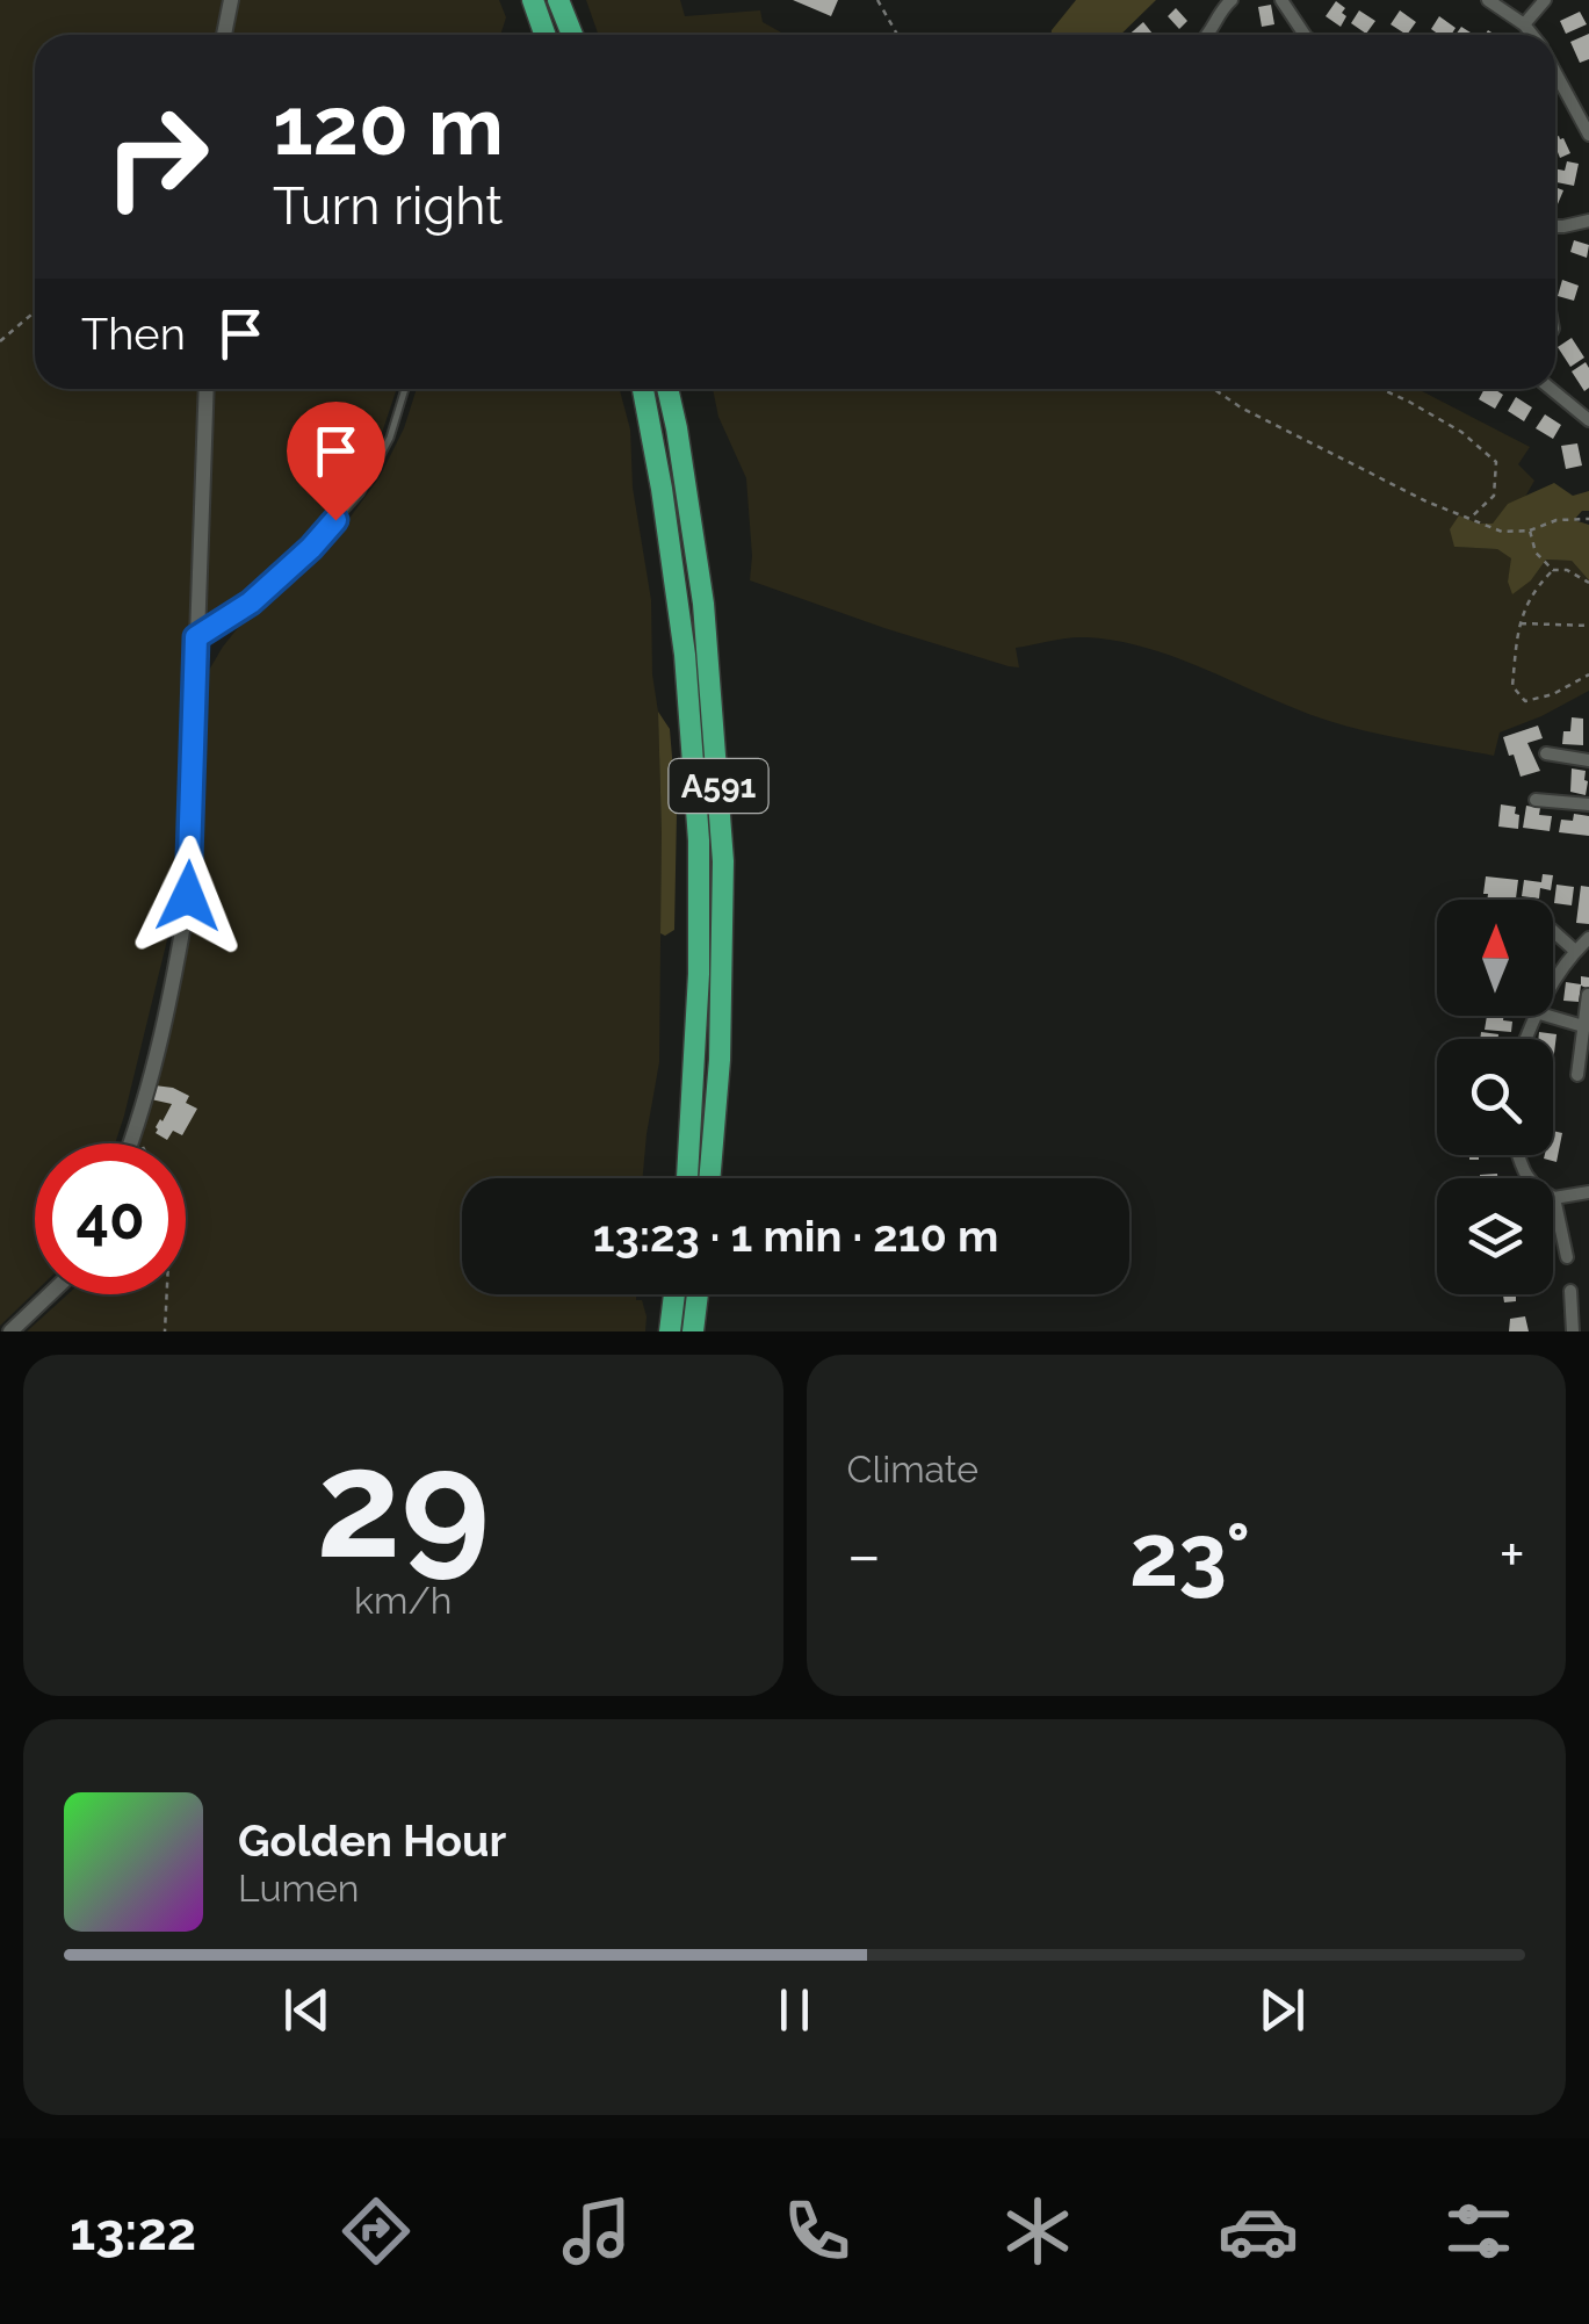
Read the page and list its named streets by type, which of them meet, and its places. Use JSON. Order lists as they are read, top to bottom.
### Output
{
  "streets": {
    "highway": ["A591"]
  },
  "north": "top",
  "page": {
    "turn": ["120 m", "Turn right"],
    "then": "Then",
    "limit": "40",
    "trip": "13:23 · 1 min · 210 m",
    "tile": [
      ["29", "km/h"],
      "Climate"
    ],
    "heat": ["−", "23°", "+"],
    "song": ["Golden Hour", "Lumen"],
    "tabs": "13:22"
  }
}
